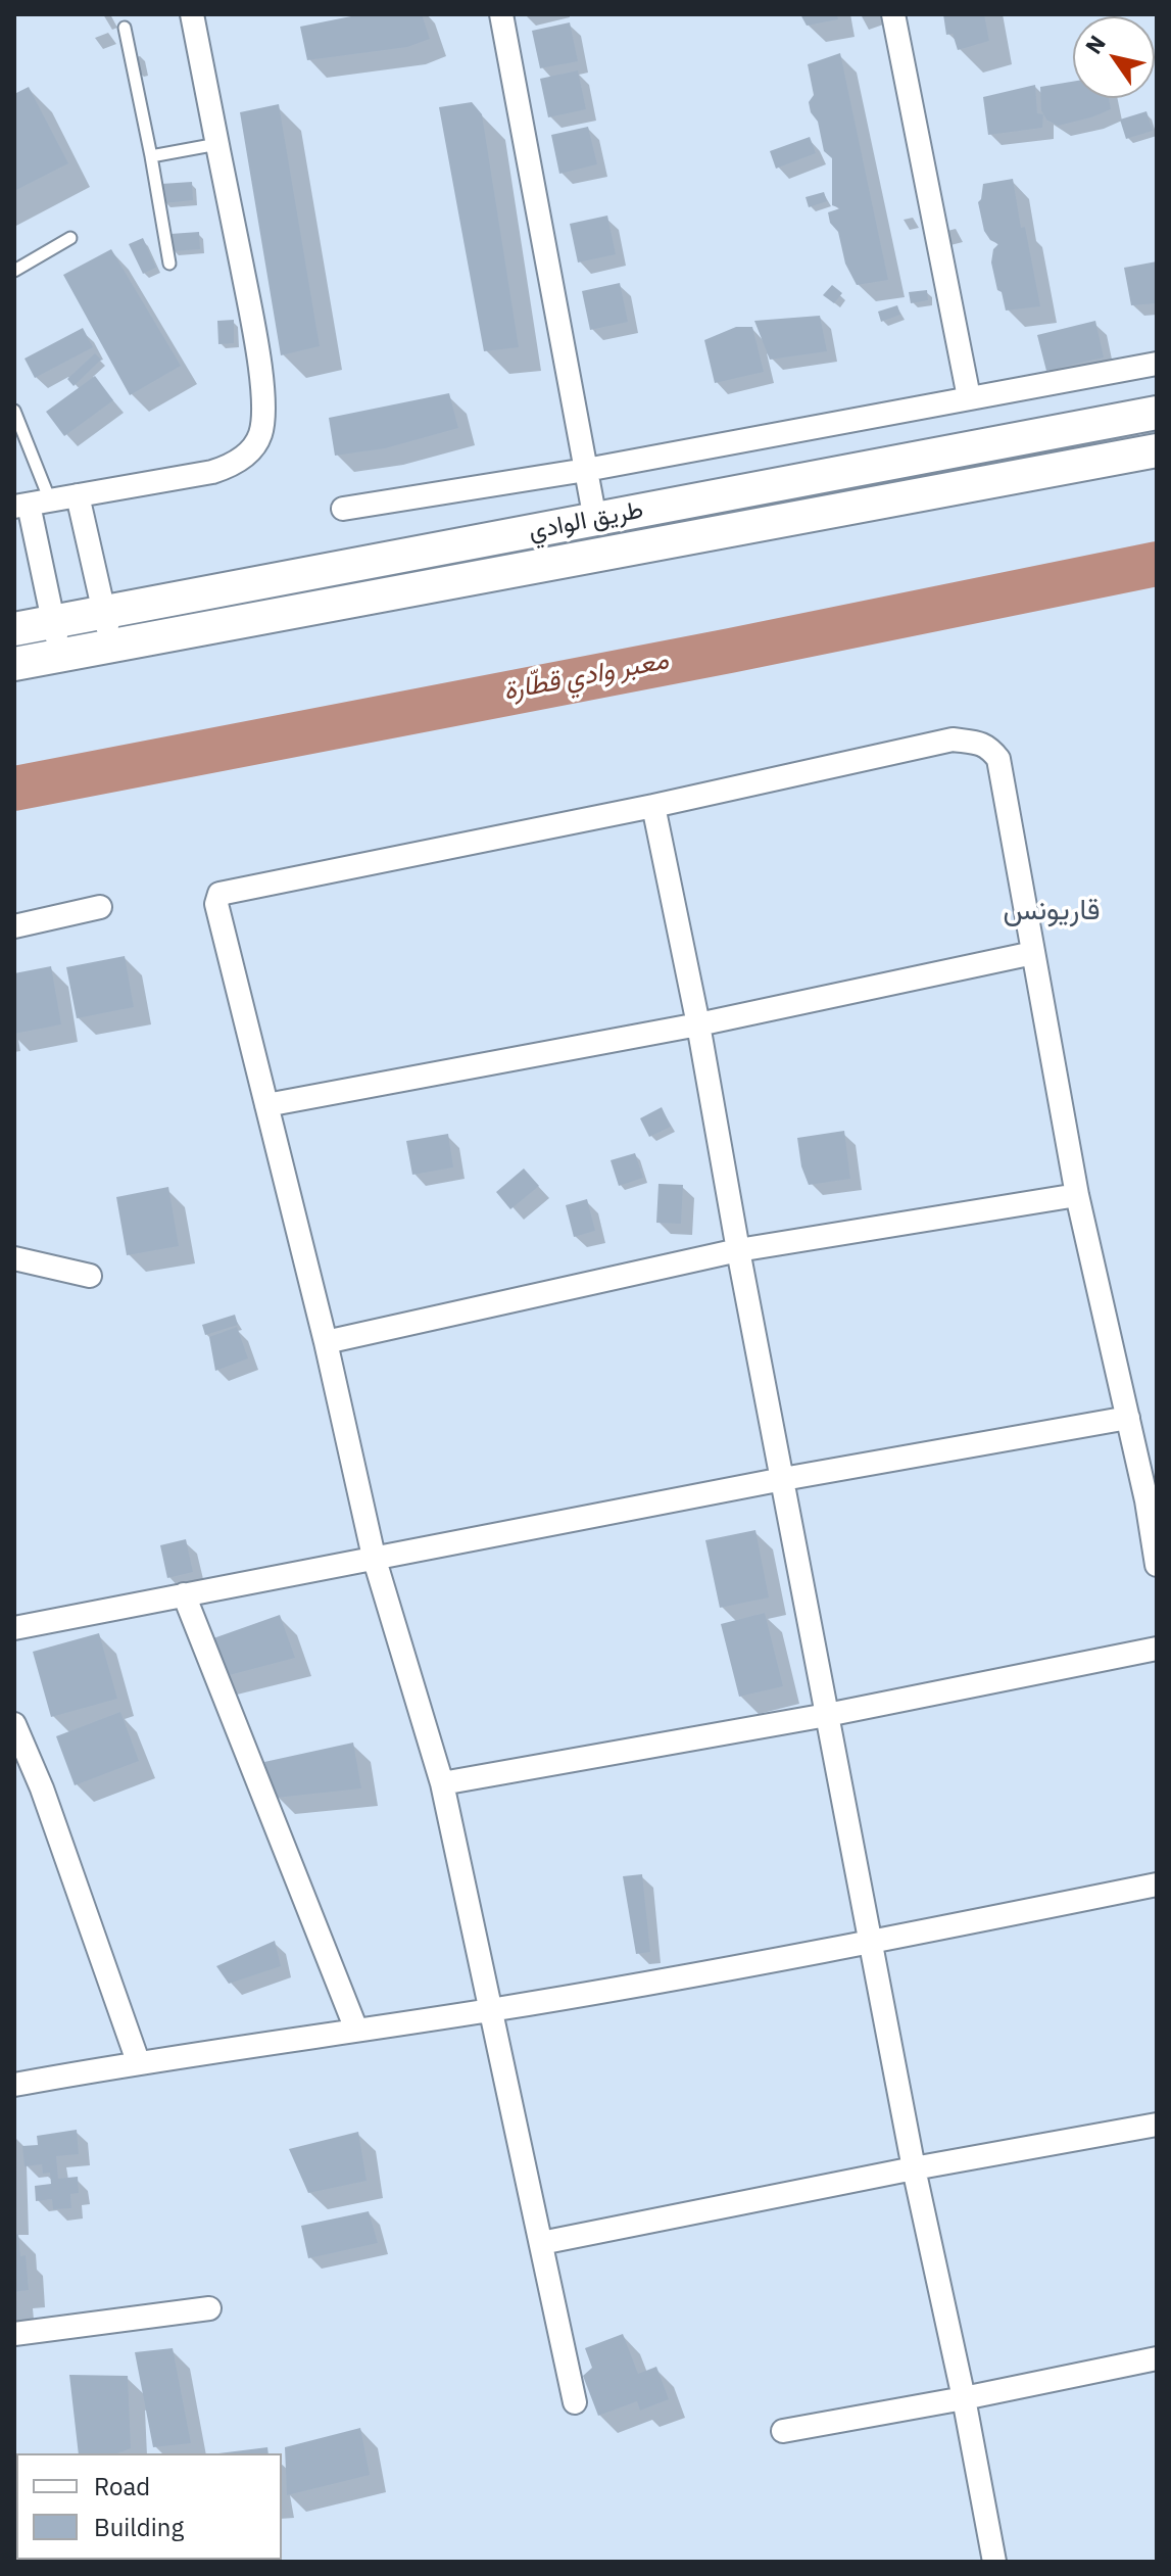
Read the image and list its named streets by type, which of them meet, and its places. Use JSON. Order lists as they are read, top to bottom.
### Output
{
  "streets": {
    "main road": ["طريق الوادي"]
  },
  "districts": ["قاريونس"],
  "water": ["معبر وادي قطّارة"],
  "legend": ["Road", "Building"],
  "north": "top left"
}
